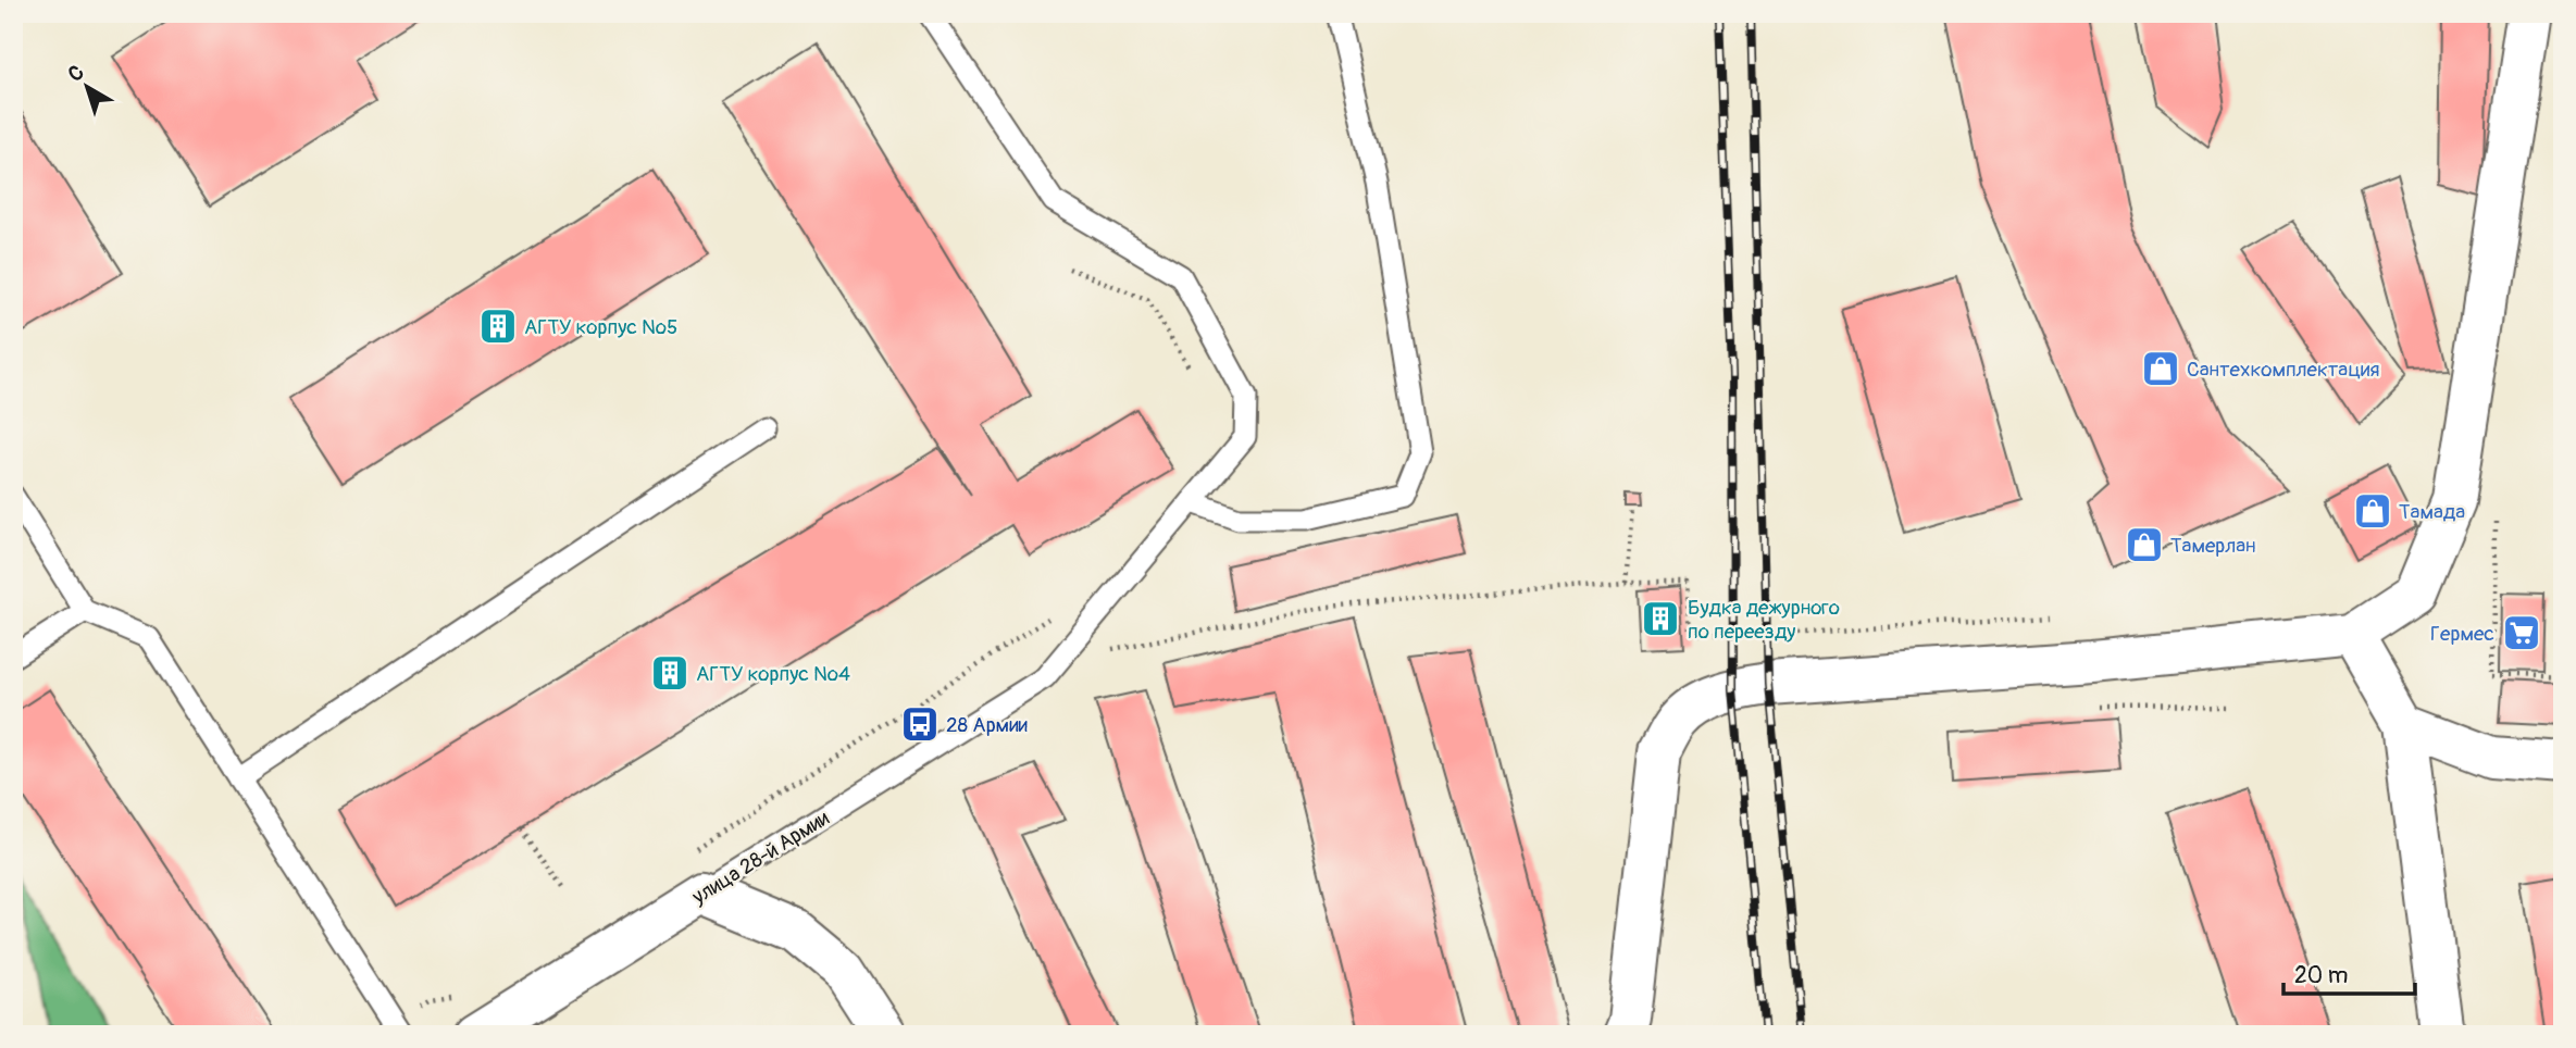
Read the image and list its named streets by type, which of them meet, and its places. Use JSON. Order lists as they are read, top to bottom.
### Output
{
  "streets": {
    "main road": ["улица 28-й Армии"]
  },
  "places": {
    "building": ["АГТУ корпус №5", "Будка дежурного по переезду", "АГТУ корпус №4"],
    "shop": ["Сантехкомплектация", "Тамада", "Тамерлан"],
    "supermarket": ["Гермес"],
    "bus stop": ["28 Армии"]
  },
  "scale_bar": "20 m",
  "north": "top left"
}
